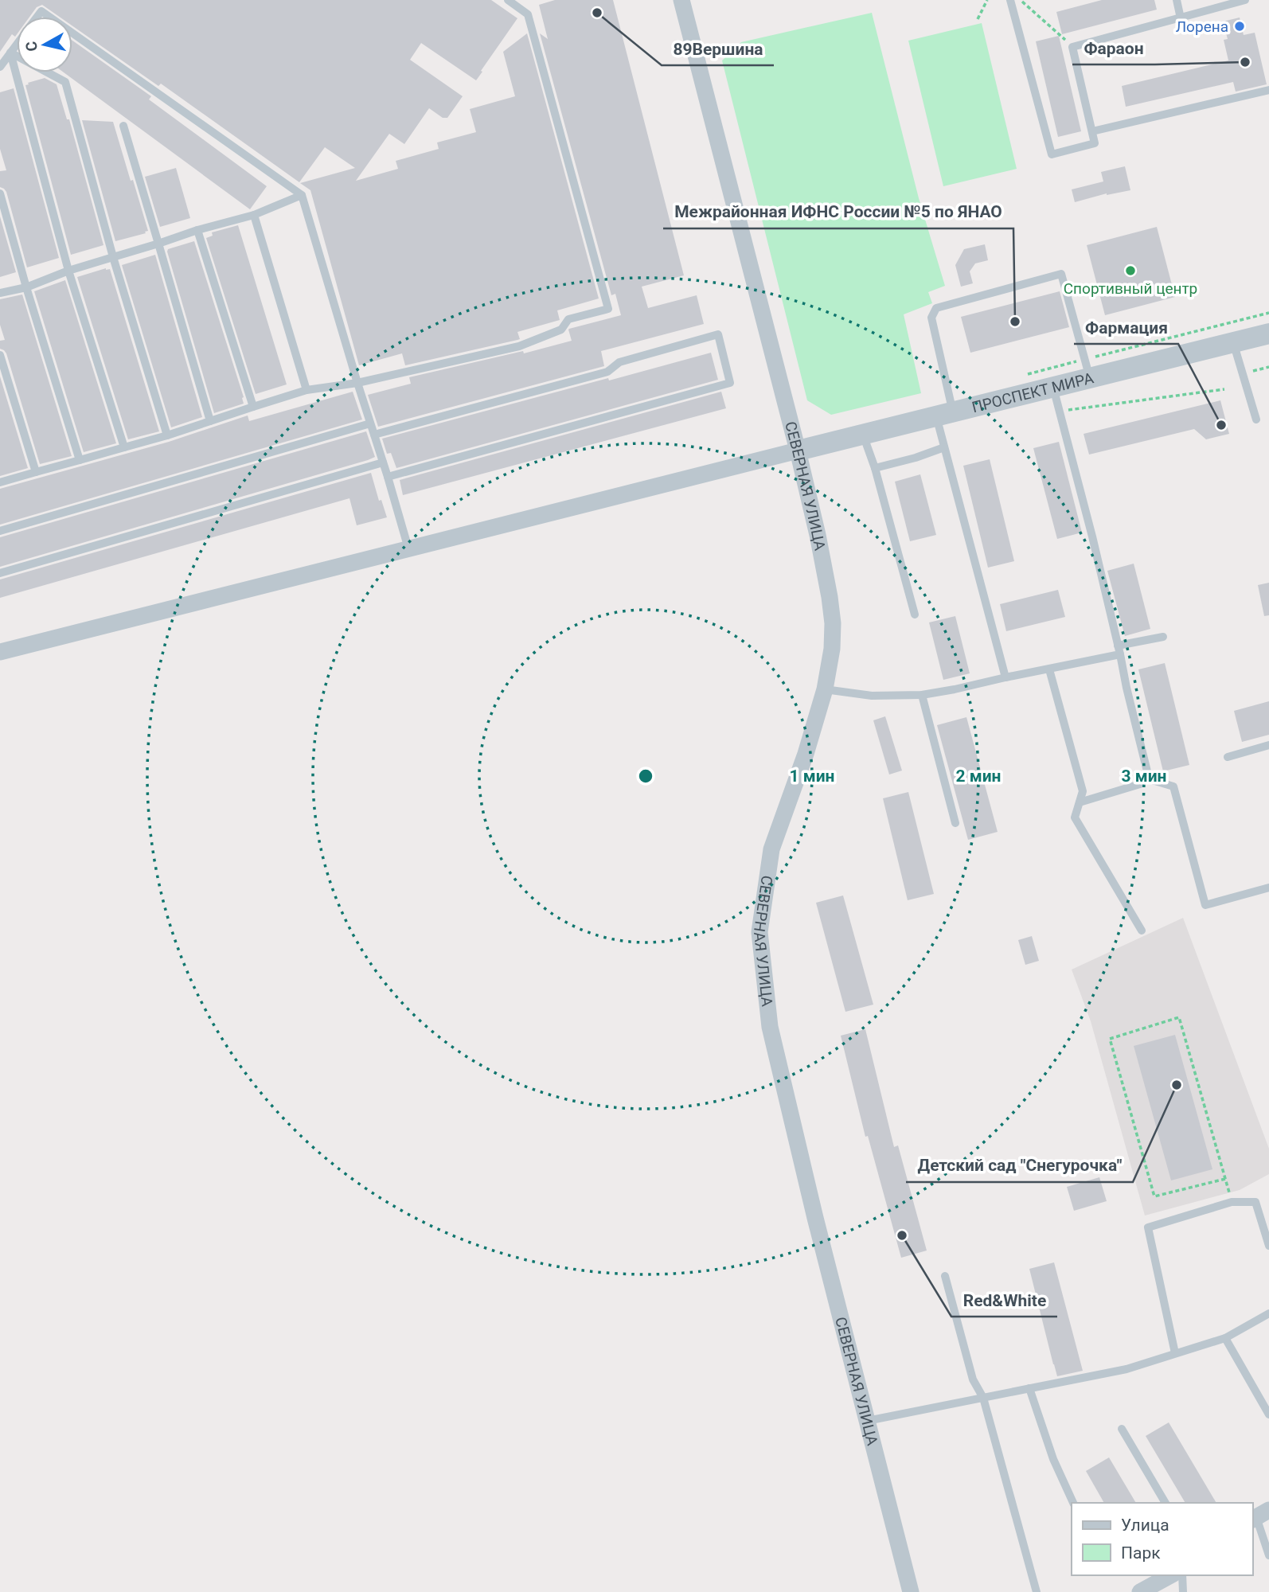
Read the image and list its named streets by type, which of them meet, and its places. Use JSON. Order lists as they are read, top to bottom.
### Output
{
  "streets": {
    "street": ["ПРОСПЕКТ МИРА", "СЕВЕРНАЯ УЛИЦА"]
  },
  "crossings": [
    ["ПРОСПЕКТ МИРА", "СЕВЕРНАЯ УЛИЦА"]
  ],
  "places": [
    "89Вершина",
    "Лорена",
    "Фараон",
    "Спортивный центр",
    "Межрайонная ИФНС России №5 по ЯНАО",
    "Фармация",
    "Детский сад \"Снегурочка\"",
    "Red&White"
  ],
  "legend": ["Улица", "Парк"],
  "north": "left",
  "rings": ["1 мин", "2 мин", "3 мин"]
}
